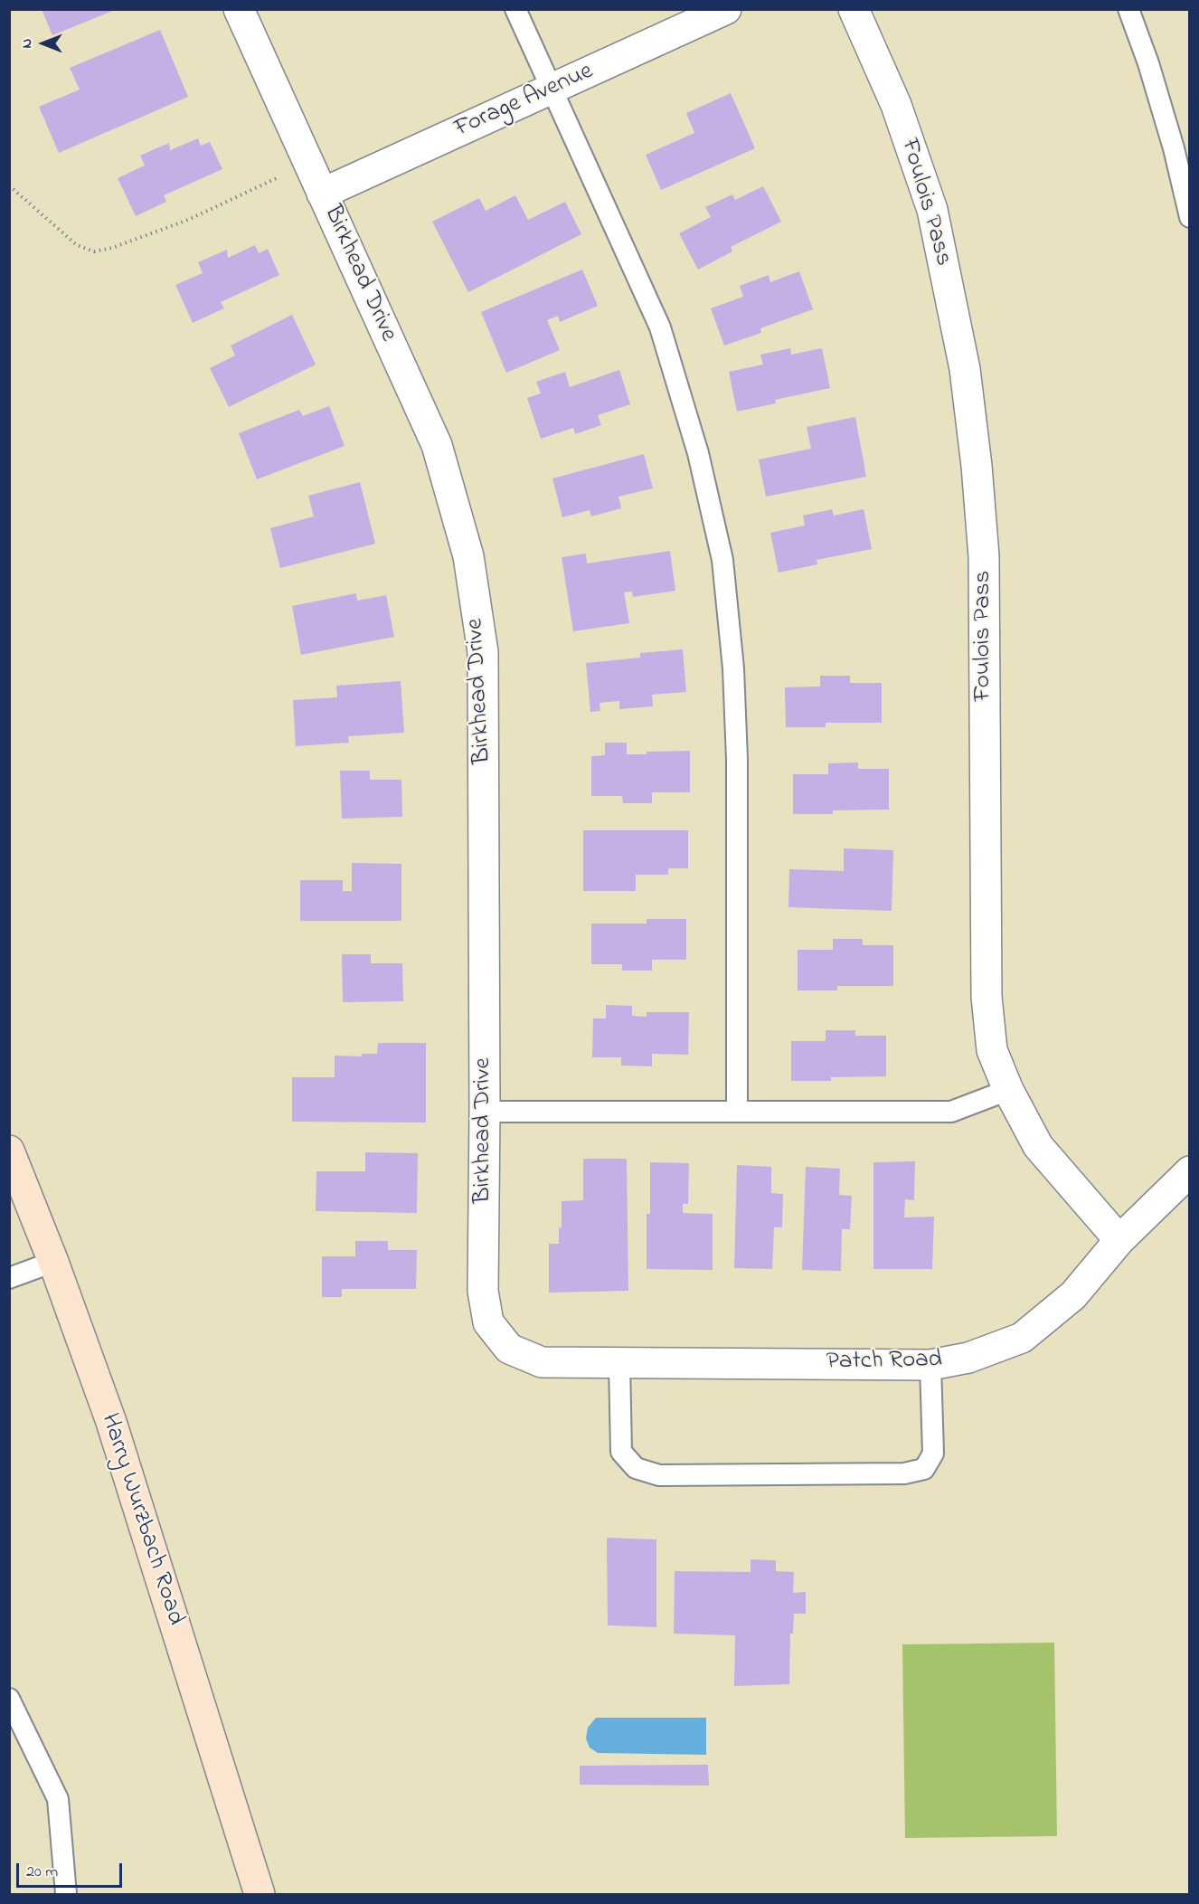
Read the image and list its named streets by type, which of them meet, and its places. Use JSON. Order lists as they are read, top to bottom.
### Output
{
  "streets": {
    "main road": ["Harry Wurzbach Road"],
    "street": [
      "Forage Avenue",
      "Foulois Pass",
      "Birkhead Drive",
      "Patch Road"
    ]
  },
  "crossings": [
    ["Forage Avenue", "Birkhead Drive"],
    ["Foulois Pass", "Patch Road"],
    ["Birkhead Drive", "Patch Road"]
  ],
  "scale_bar": "20 m",
  "north": "left"
}
